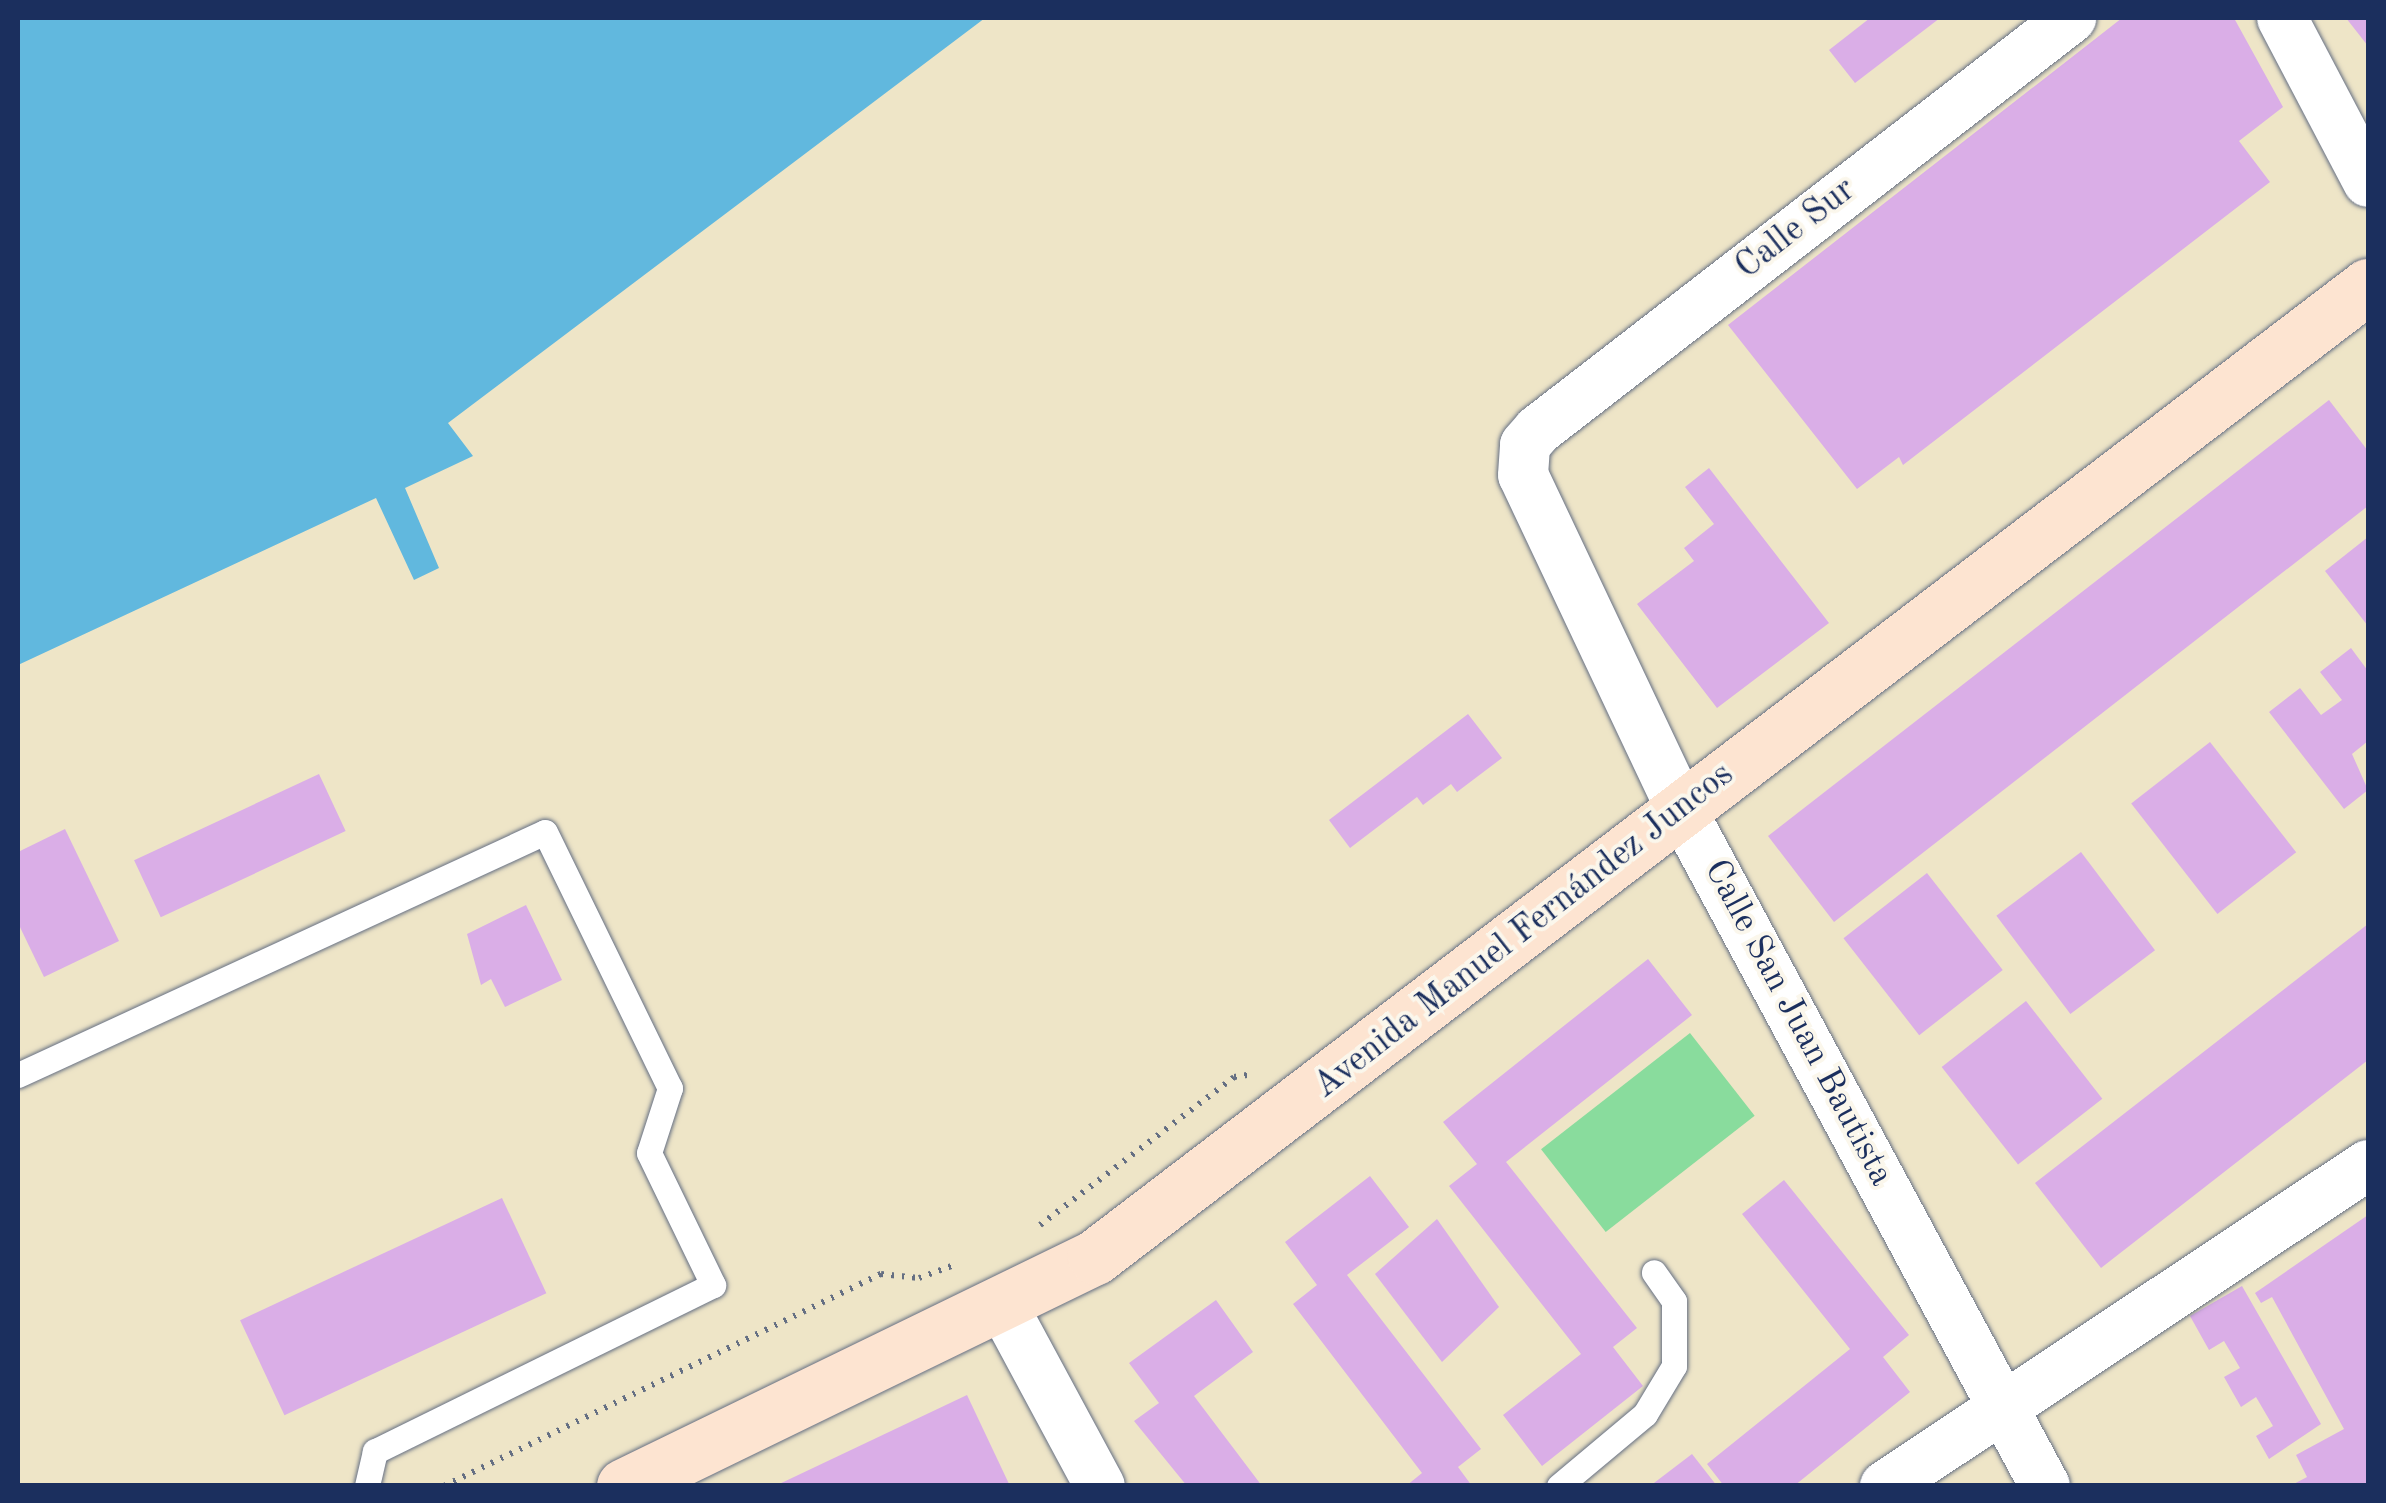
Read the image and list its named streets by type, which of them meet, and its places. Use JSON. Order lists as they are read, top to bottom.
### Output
{
  "streets": {
    "main road": ["Avenida Manuel Fernández Juncos"],
    "street": ["Calle Sur", "Calle San Juan Bautista"]
  },
  "crossings": [
    ["Calle Sur", "Calle San Juan Bautista"],
    ["Avenida Manuel Fernández Juncos", "Calle San Juan Bautista"]
  ]
}
